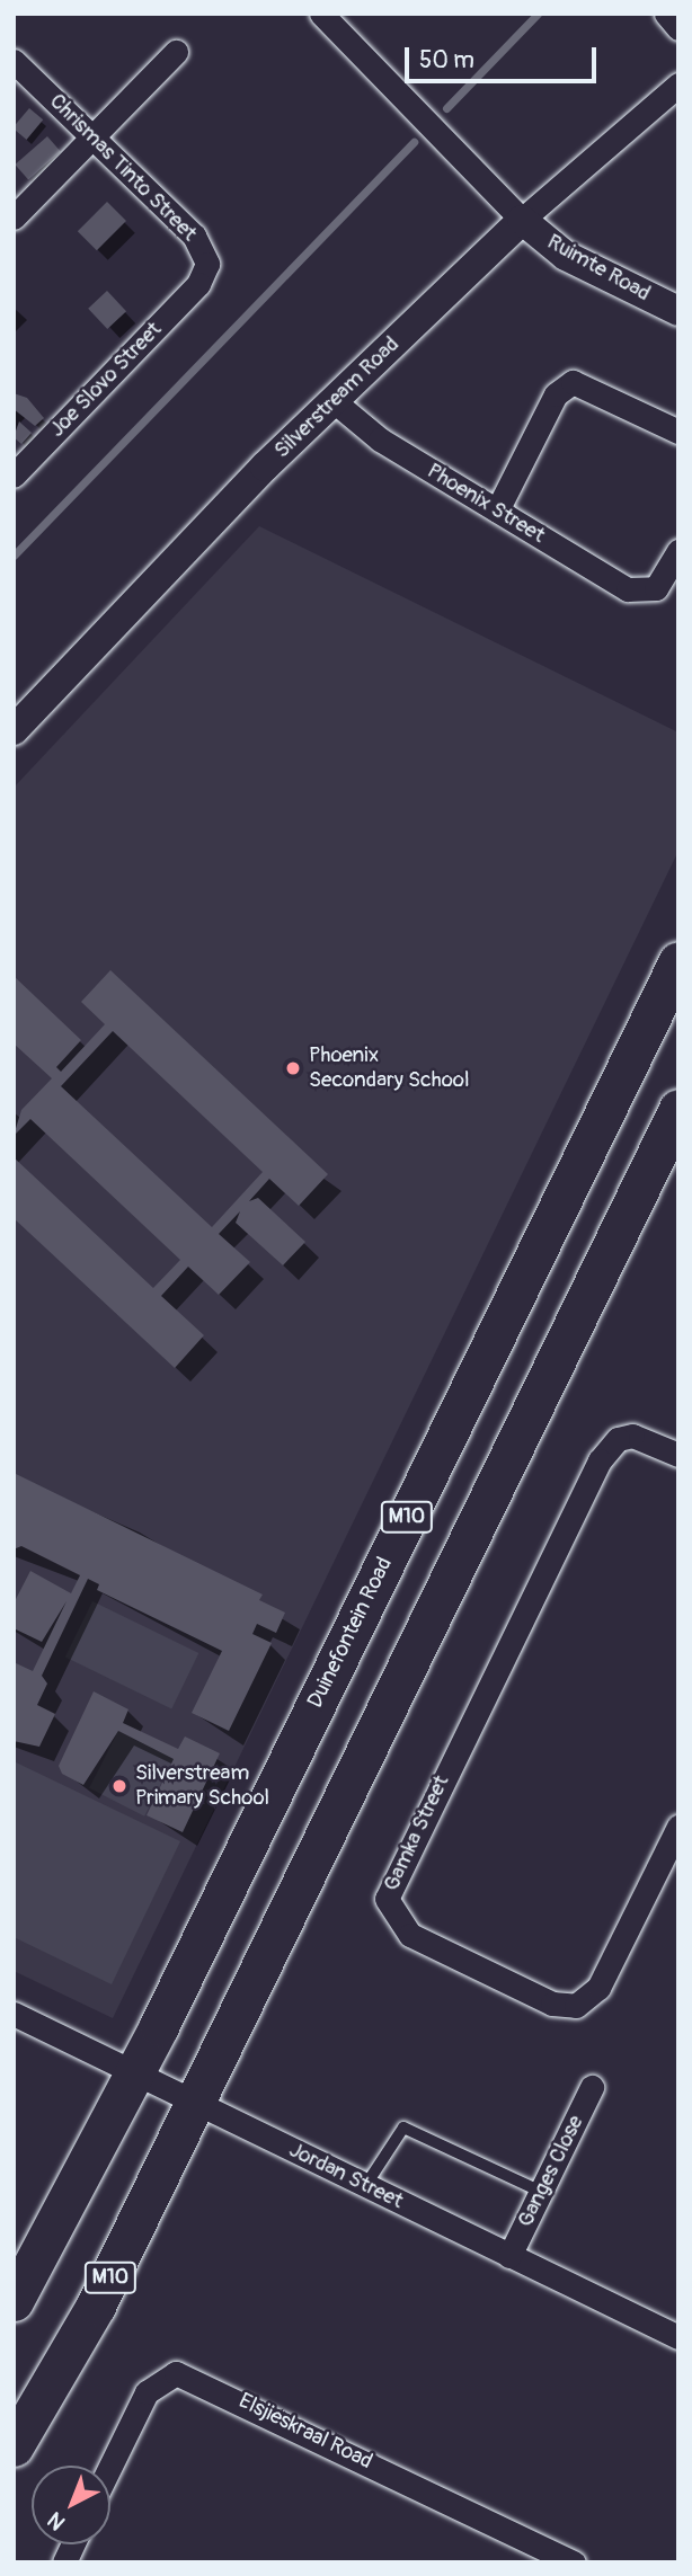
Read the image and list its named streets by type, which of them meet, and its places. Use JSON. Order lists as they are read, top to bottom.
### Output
{
  "streets": {
    "main road": ["M10", "Duinefontein Road"],
    "street": [
      "Chrismas Tinto Street",
      "Ruimte Road",
      "Joe Slovo Street",
      "Silverstream Road",
      "Phoenix Street",
      "Gamka Street",
      "Ganges Close",
      "Jordan Street",
      "Elsjieskraal Road"
    ]
  },
  "crossings": [
    ["Chrismas Tinto Street", "Joe Slovo Street"],
    ["Ruimte Road", "Silverstream Road"],
    ["Silverstream Road", "Phoenix Street"],
    ["M10", "Jordan Street"],
    ["Duinefontein Road", "Jordan Street"],
    ["Ganges Close", "Jordan Street"]
  ],
  "places": ["Phoenix Secondary School", "Silverstream Primary School"],
  "scale_bar": "50 m",
  "north": "bottom left"
}
